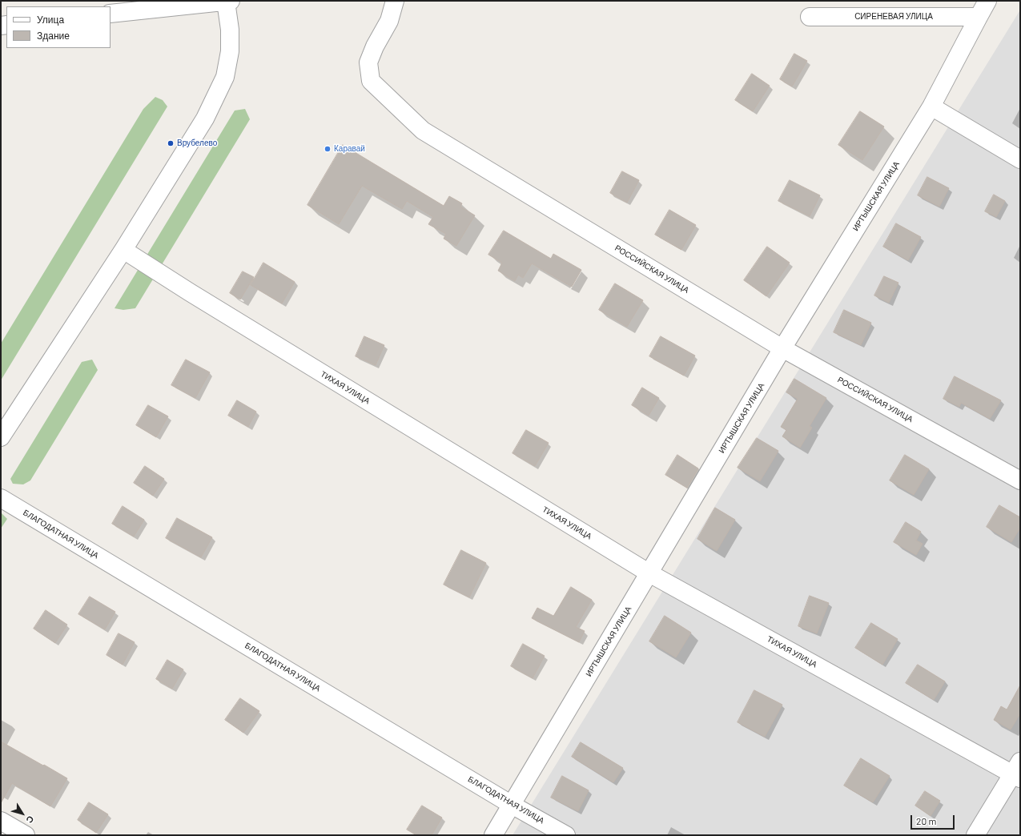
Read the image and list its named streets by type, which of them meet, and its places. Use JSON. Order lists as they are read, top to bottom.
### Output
{
  "streets": {
    "street": [
      "СИРЕНЕВАЯ УЛИЦА",
      "ИРТЫШСКАЯ УЛИЦА",
      "РОССИЙСКАЯ УЛИЦА",
      "ТИХАЯ УЛИЦА",
      "БЛАГОДАТНАЯ УЛИЦА"
    ]
  },
  "crossings": [
    ["СИРЕНЕВАЯ УЛИЦА", "ИРТЫШСКАЯ УЛИЦА"],
    ["ИРТЫШСКАЯ УЛИЦА", "РОССИЙСКАЯ УЛИЦА"],
    ["ИРТЫШСКАЯ УЛИЦА", "ТИХАЯ УЛИЦА"],
    ["ИРТЫШСКАЯ УЛИЦА", "БЛАГОДАТНАЯ УЛИЦА"]
  ],
  "places": ["Врубелево", "Каравай"],
  "legend": ["Улица", "Здание"],
  "scale_bar": "20 m",
  "north": "bottom right"
}
